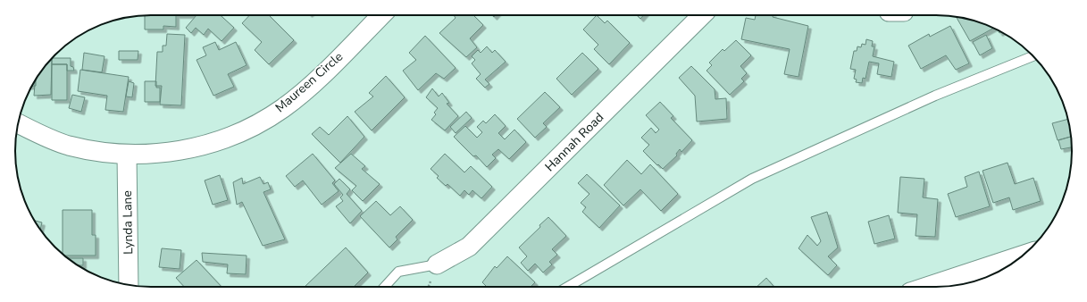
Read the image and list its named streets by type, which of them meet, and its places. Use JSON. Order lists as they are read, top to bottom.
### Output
{
  "streets": {
    "street": ["Maureen Circle", "Hannah Road", "Lynda Lane"]
  },
  "crossings": [
    ["Maureen Circle", "Lynda Lane"]
  ]
}
